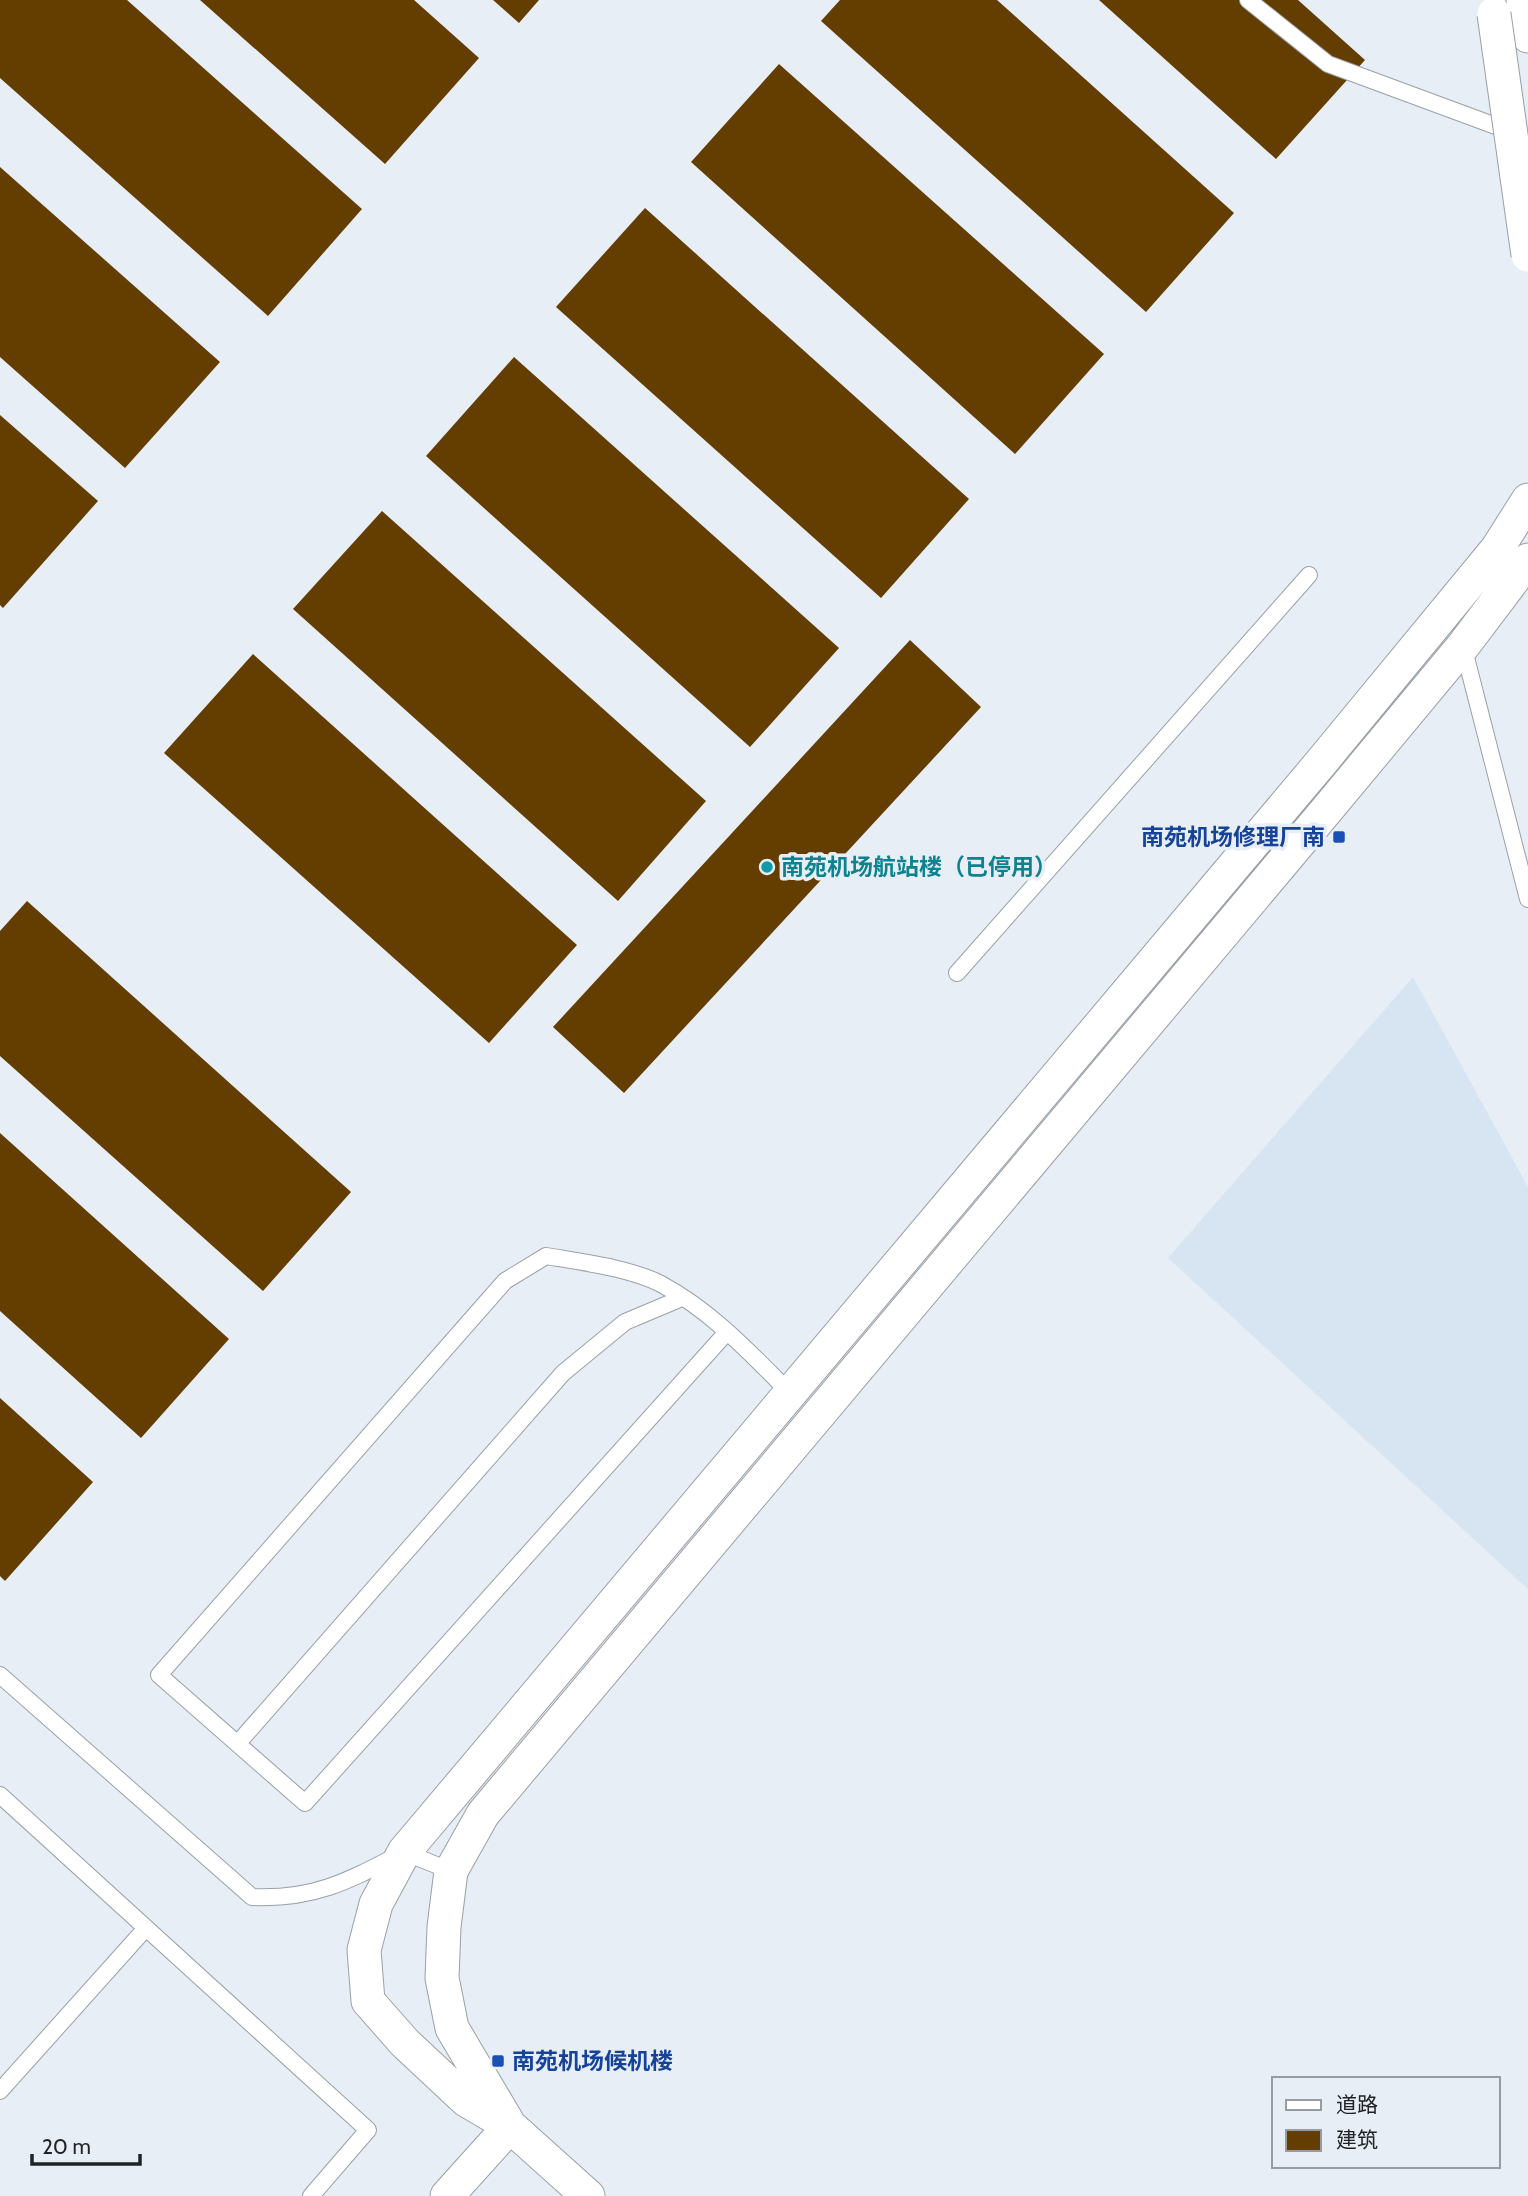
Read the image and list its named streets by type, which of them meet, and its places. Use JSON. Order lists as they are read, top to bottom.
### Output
{
  "places": {
    "transit": ["南苑机场修理厂南", "南苑机场候机楼"],
    "other": ["南苑机场航站楼（已停用）"]
  },
  "legend": ["道路", "建筑"],
  "scale_bar": "20 m"
}
